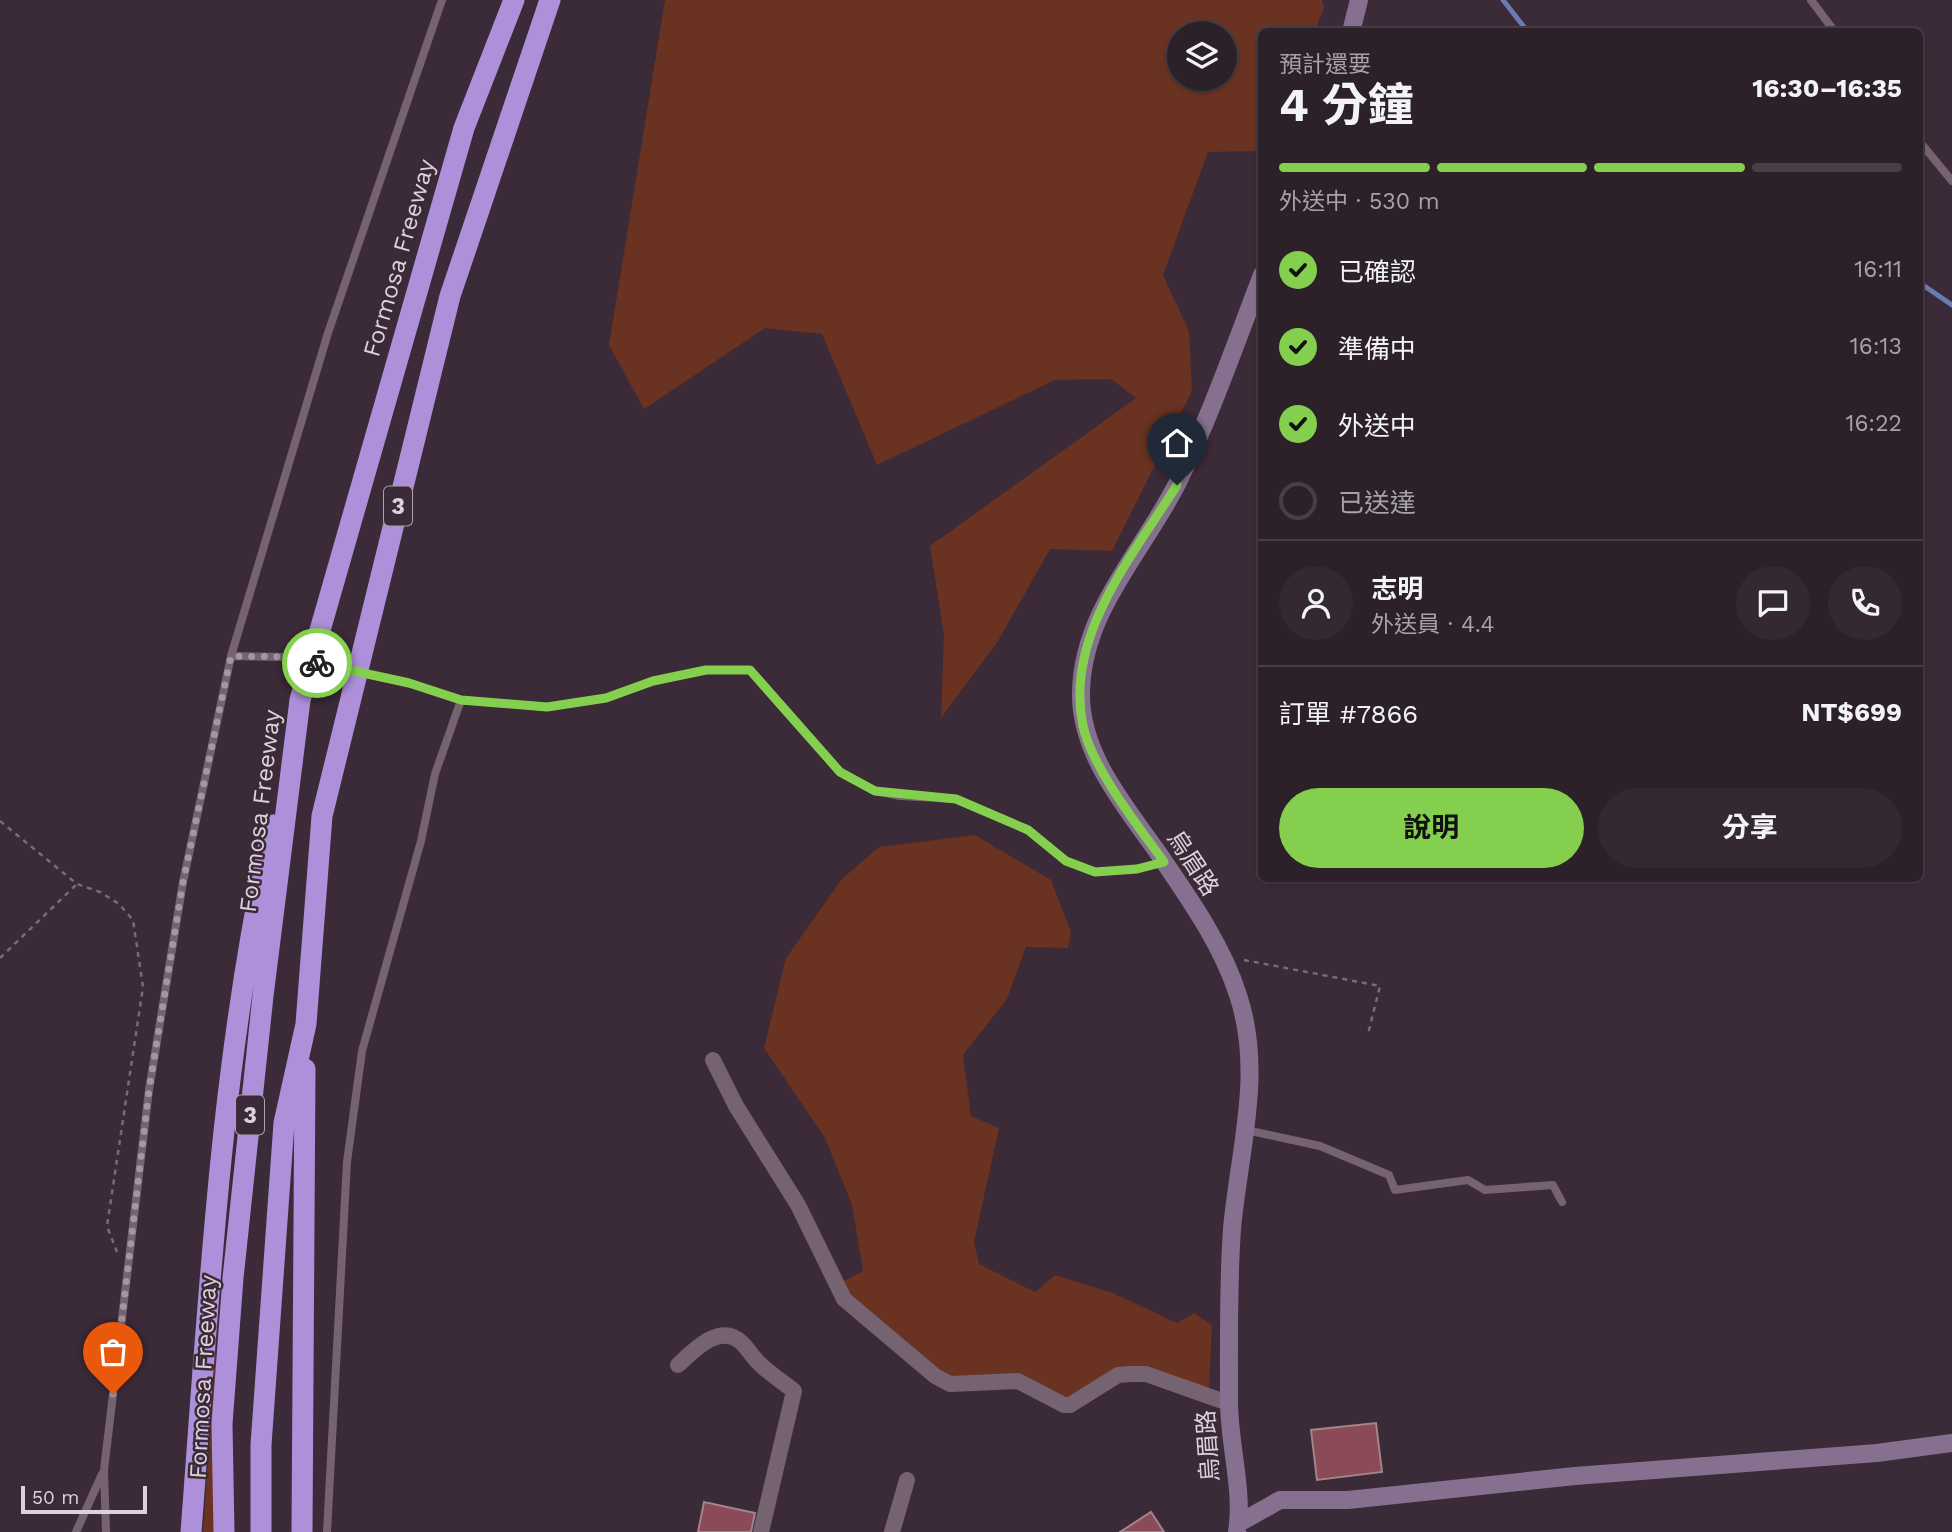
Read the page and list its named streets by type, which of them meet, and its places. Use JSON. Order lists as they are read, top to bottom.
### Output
{
  "streets": {
    "highway": ["Formosa Freeway", "3"],
    "main road": ["烏眉路"]
  },
  "scale_bar": "50 m",
  "page": {
    "heading": ["4 分鐘", "預計還要", "16:30–16:35"],
    "panel": [
      "志明",
      "外送員 · 4.4",
      "訂單 #7866",
      "NT$699"
    ],
    "bar": "外送中 · 530 m",
    "list": [
      ["已確認", "16:11"],
      ["準備中", "16:13"],
      ["外送中", "16:22"],
      "已送達"
    ],
    "buttons": ["說明", "分享"],
    "scale": "50 m"
  }
}
